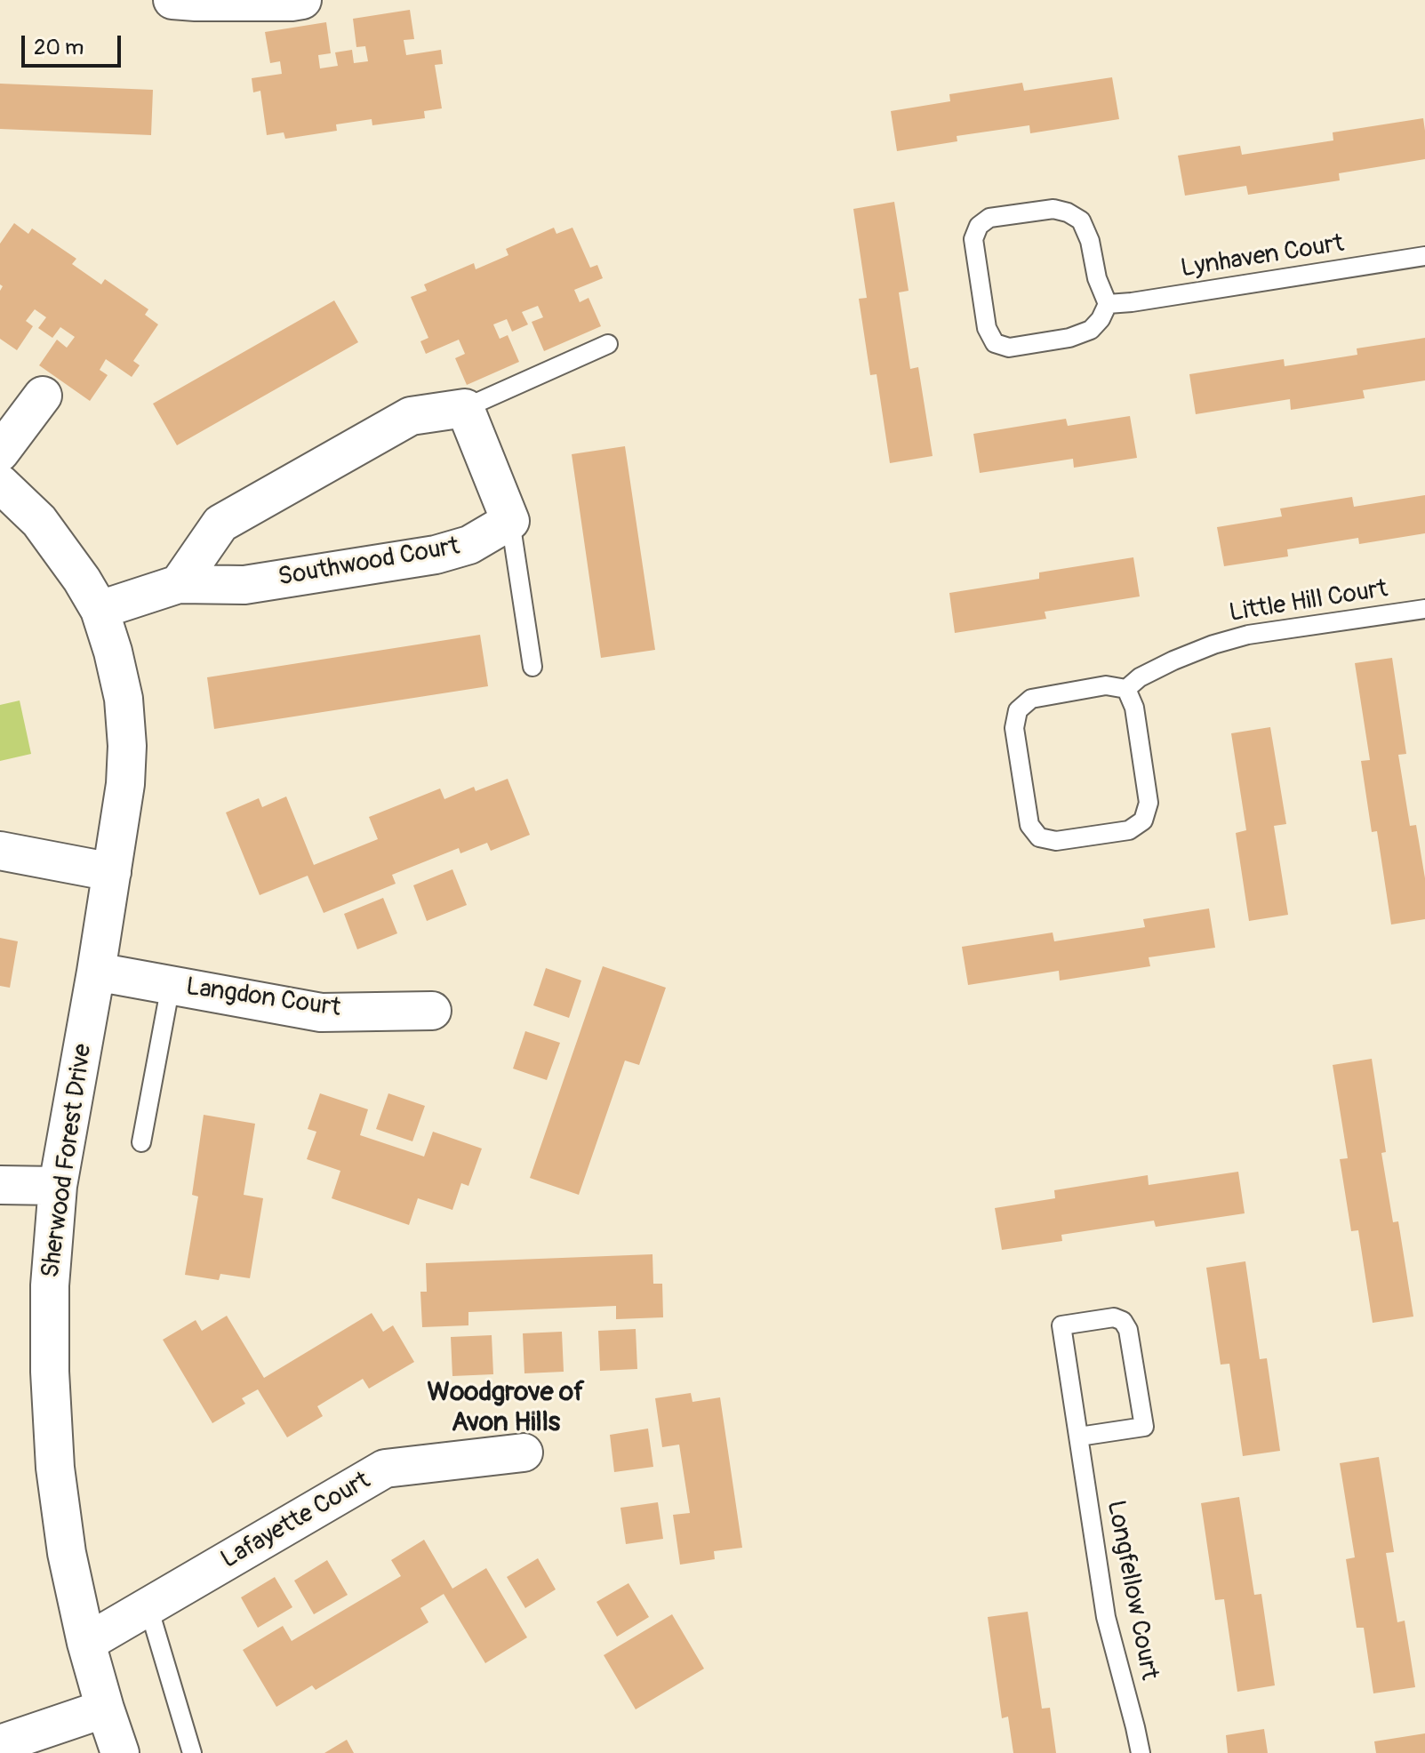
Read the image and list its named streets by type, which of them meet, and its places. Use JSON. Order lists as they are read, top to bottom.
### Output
{
  "streets": {
    "street": [
      "Southwood Court",
      "Langdon Court",
      "Sherwood Forest Drive",
      "Lafayette Court"
    ],
    "lane": ["Lynhaven Court", "Little Hill Court", "Longfellow Court"]
  },
  "crossings": [
    ["Southwood Court", "Sherwood Forest Drive"],
    ["Langdon Court", "Sherwood Forest Drive"],
    ["Sherwood Forest Drive", "Lafayette Court"]
  ],
  "districts": ["Woodgrove of Avon Hills"],
  "scale_bar": "20 m"
}
